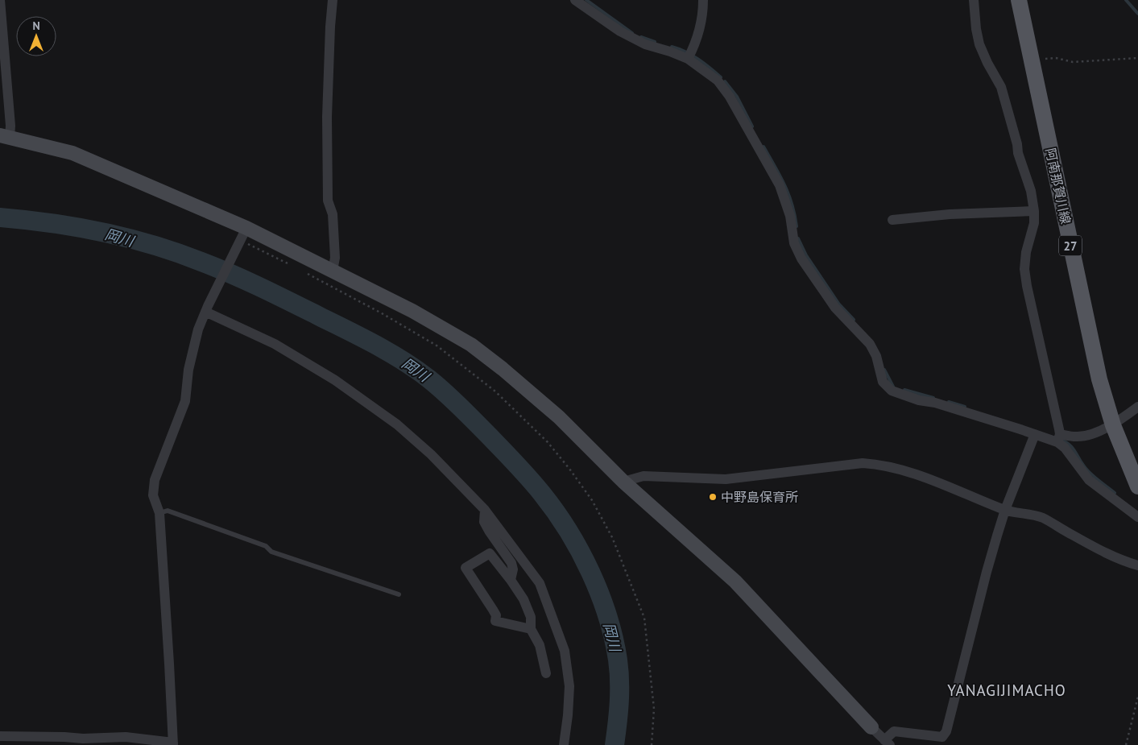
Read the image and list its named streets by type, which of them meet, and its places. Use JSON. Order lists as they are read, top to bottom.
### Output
{
  "streets": {
    "main road": ["阿南那賀川線", "27"]
  },
  "districts": ["YANAGIJIMACHO"],
  "water": ["岡川"],
  "places": ["中野島保育所"],
  "north": "top"
}
